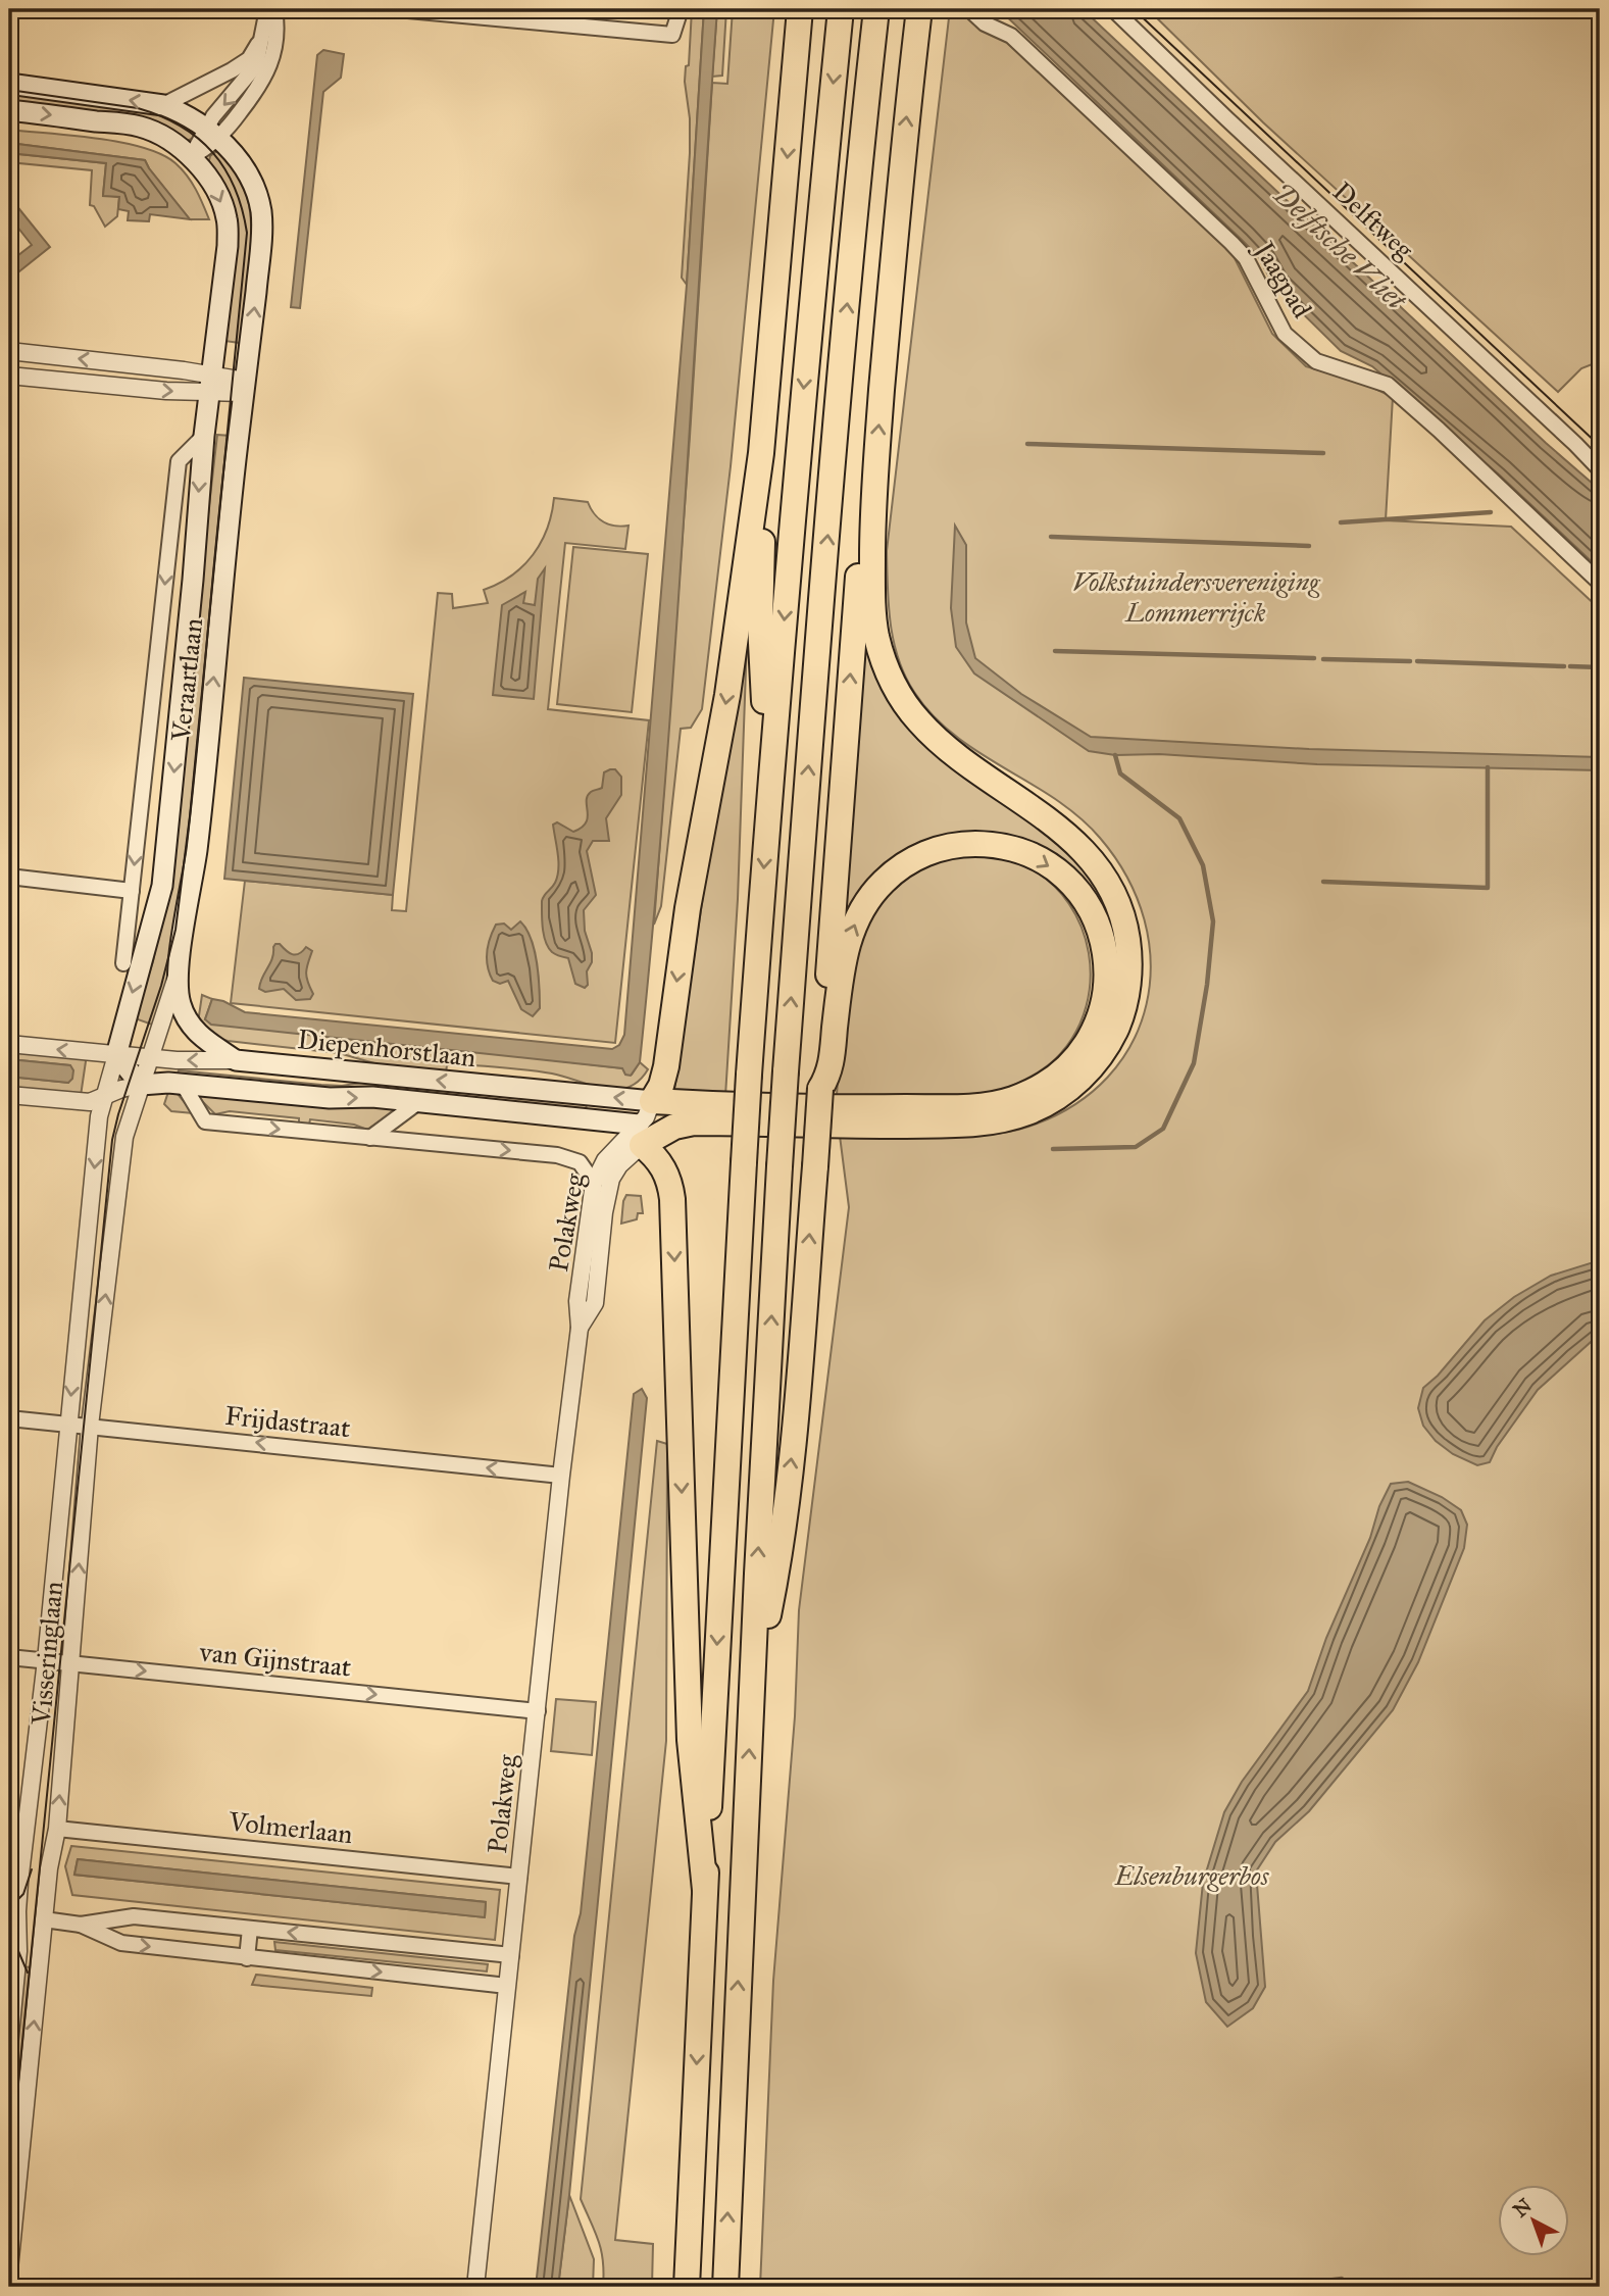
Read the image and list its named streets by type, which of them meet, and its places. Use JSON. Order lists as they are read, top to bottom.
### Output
{
  "streets": {
    "main road": ["Veraartlaan", "Diepenhorstlaan"],
    "street": [
      "Delftweg",
      "Jaagpad",
      "Polakweg",
      "Frijdastraat",
      "Visseringlaan",
      "van Gijnstraat",
      "Volmerlaan"
    ]
  },
  "crossings": [
    ["Veraartlaan", "Diepenhorstlaan"],
    ["Veraartlaan", "Visseringlaan"],
    ["Diepenhorstlaan", "Polakweg"],
    ["Diepenhorstlaan", "Visseringlaan"],
    ["Polakweg", "Frijdastraat"],
    ["Polakweg", "van Gijnstraat"],
    ["Polakweg", "Volmerlaan"],
    ["Frijdastraat", "Visseringlaan"],
    ["Visseringlaan", "van Gijnstraat"],
    ["Visseringlaan", "Volmerlaan"]
  ],
  "one_way": ["Frijdastraat", "van Gijnstraat"],
  "water": ["Delftsche Vliet"],
  "parks": ["Volkstuindersvereniging Lommerrijck", "Elsenburgerbos"],
  "north": "top left"
}
